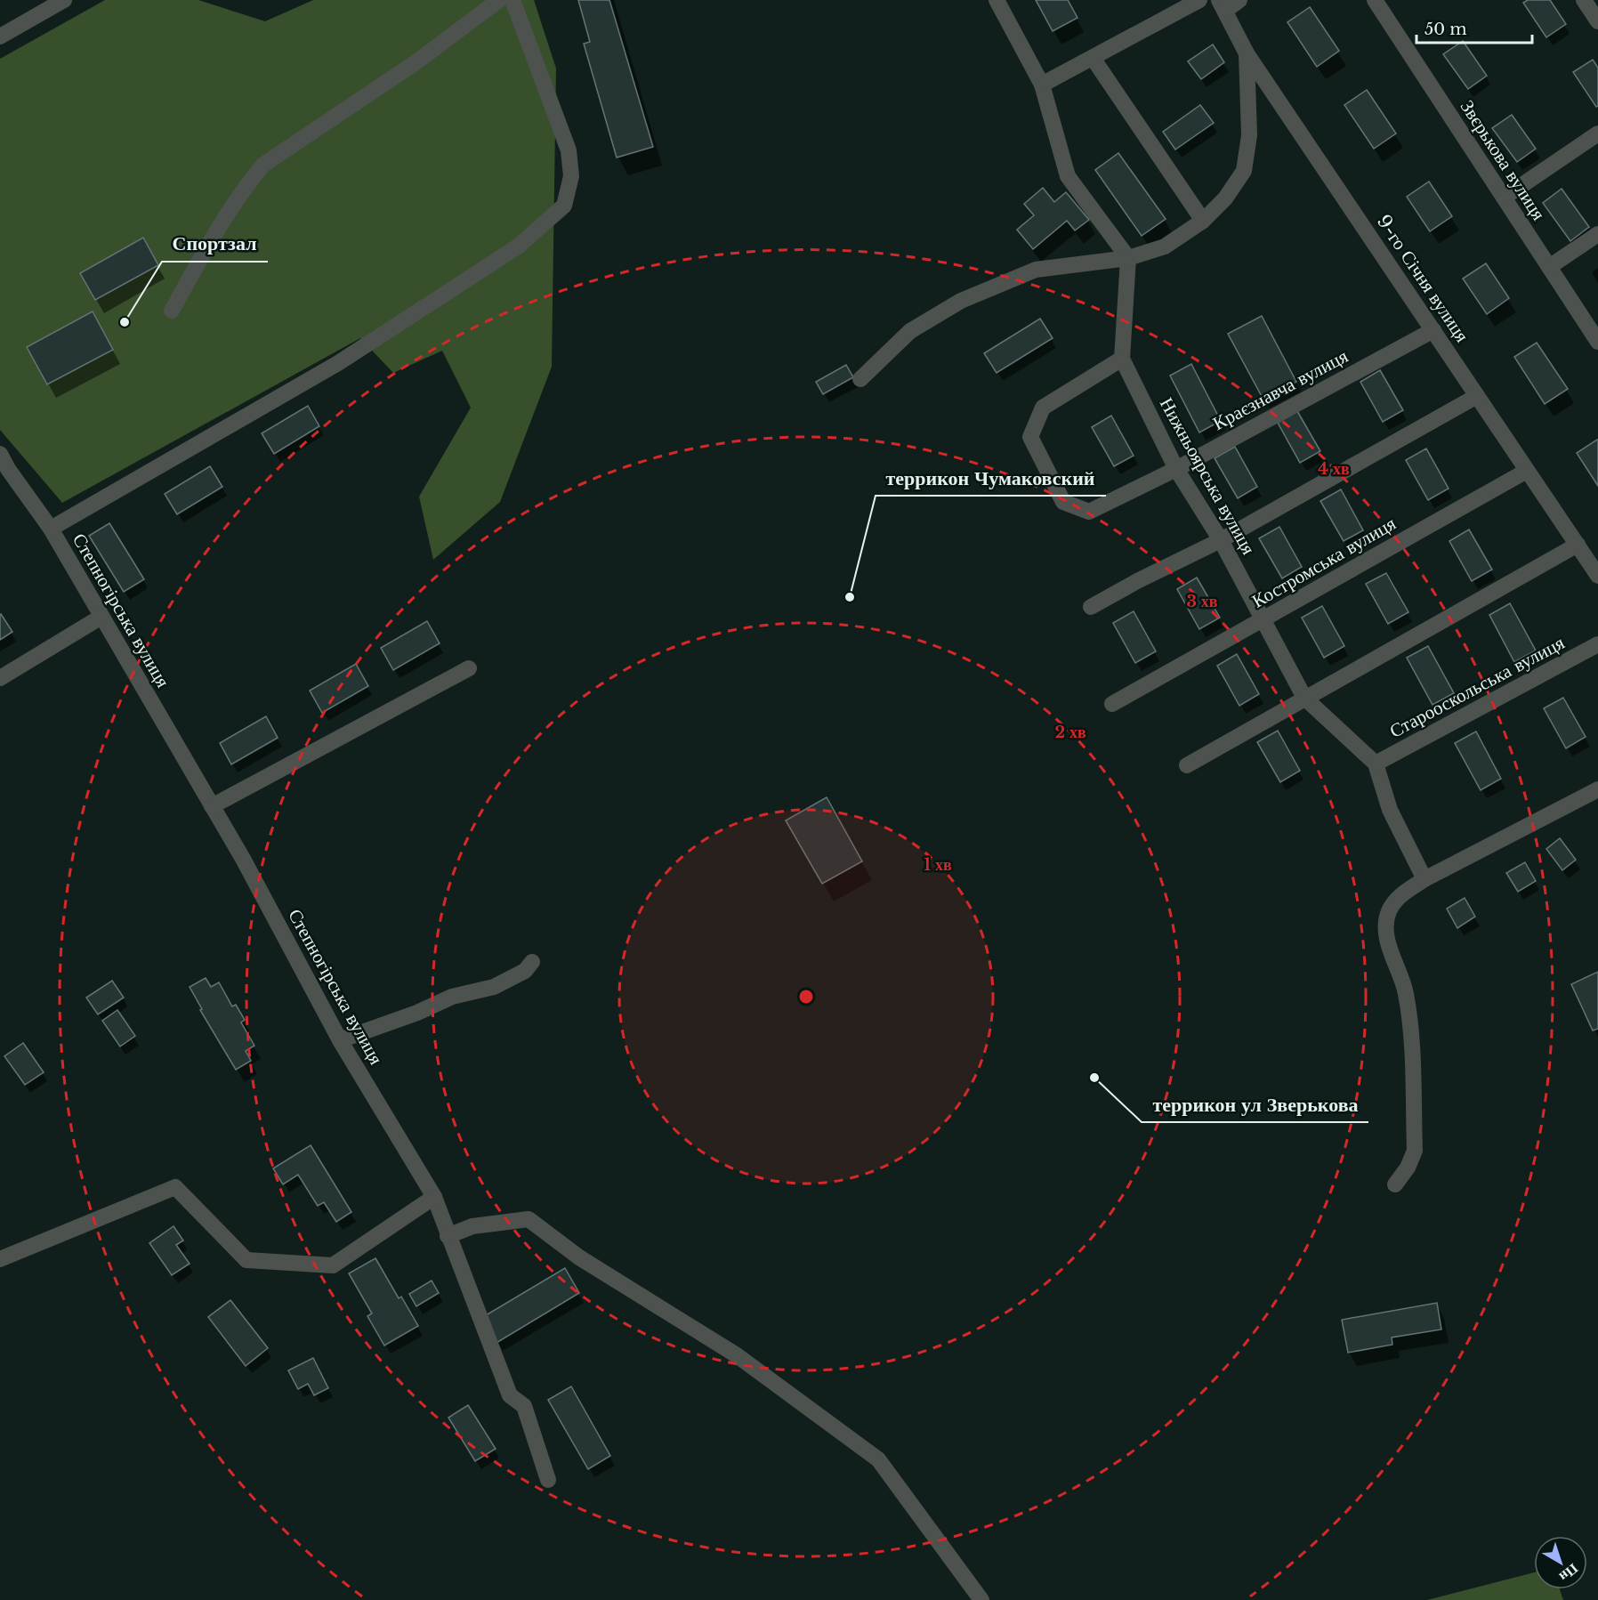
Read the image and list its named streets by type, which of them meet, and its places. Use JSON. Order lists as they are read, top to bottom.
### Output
{
  "streets": {
    "street": [
      "Звєрькова вулиця",
      "9-го Січня вулиця",
      "Краєзнавча вулиця",
      "Нижньоярська вулиця",
      "Костромська вулиця",
      "Степногірська вулиця",
      "Старооскольська вулиця"
    ]
  },
  "crossings": [
    ["9-го Січня вулиця", "Краєзнавча вулиця"],
    ["9-го Січня вулиця", "Костромська вулиця"],
    ["Краєзнавча вулиця", "Нижньоярська вулиця"],
    ["Нижньоярська вулиця", "Костромська вулиця"]
  ],
  "places": ["Спортзал", "террикон Чумаковский", "террикон ул Зверькова"],
  "scale_bar": "50 m",
  "north": "bottom right",
  "rings": [
    "4 хв",
    "3 хв",
    "2 хв",
    "1 хв"
  ]
}
